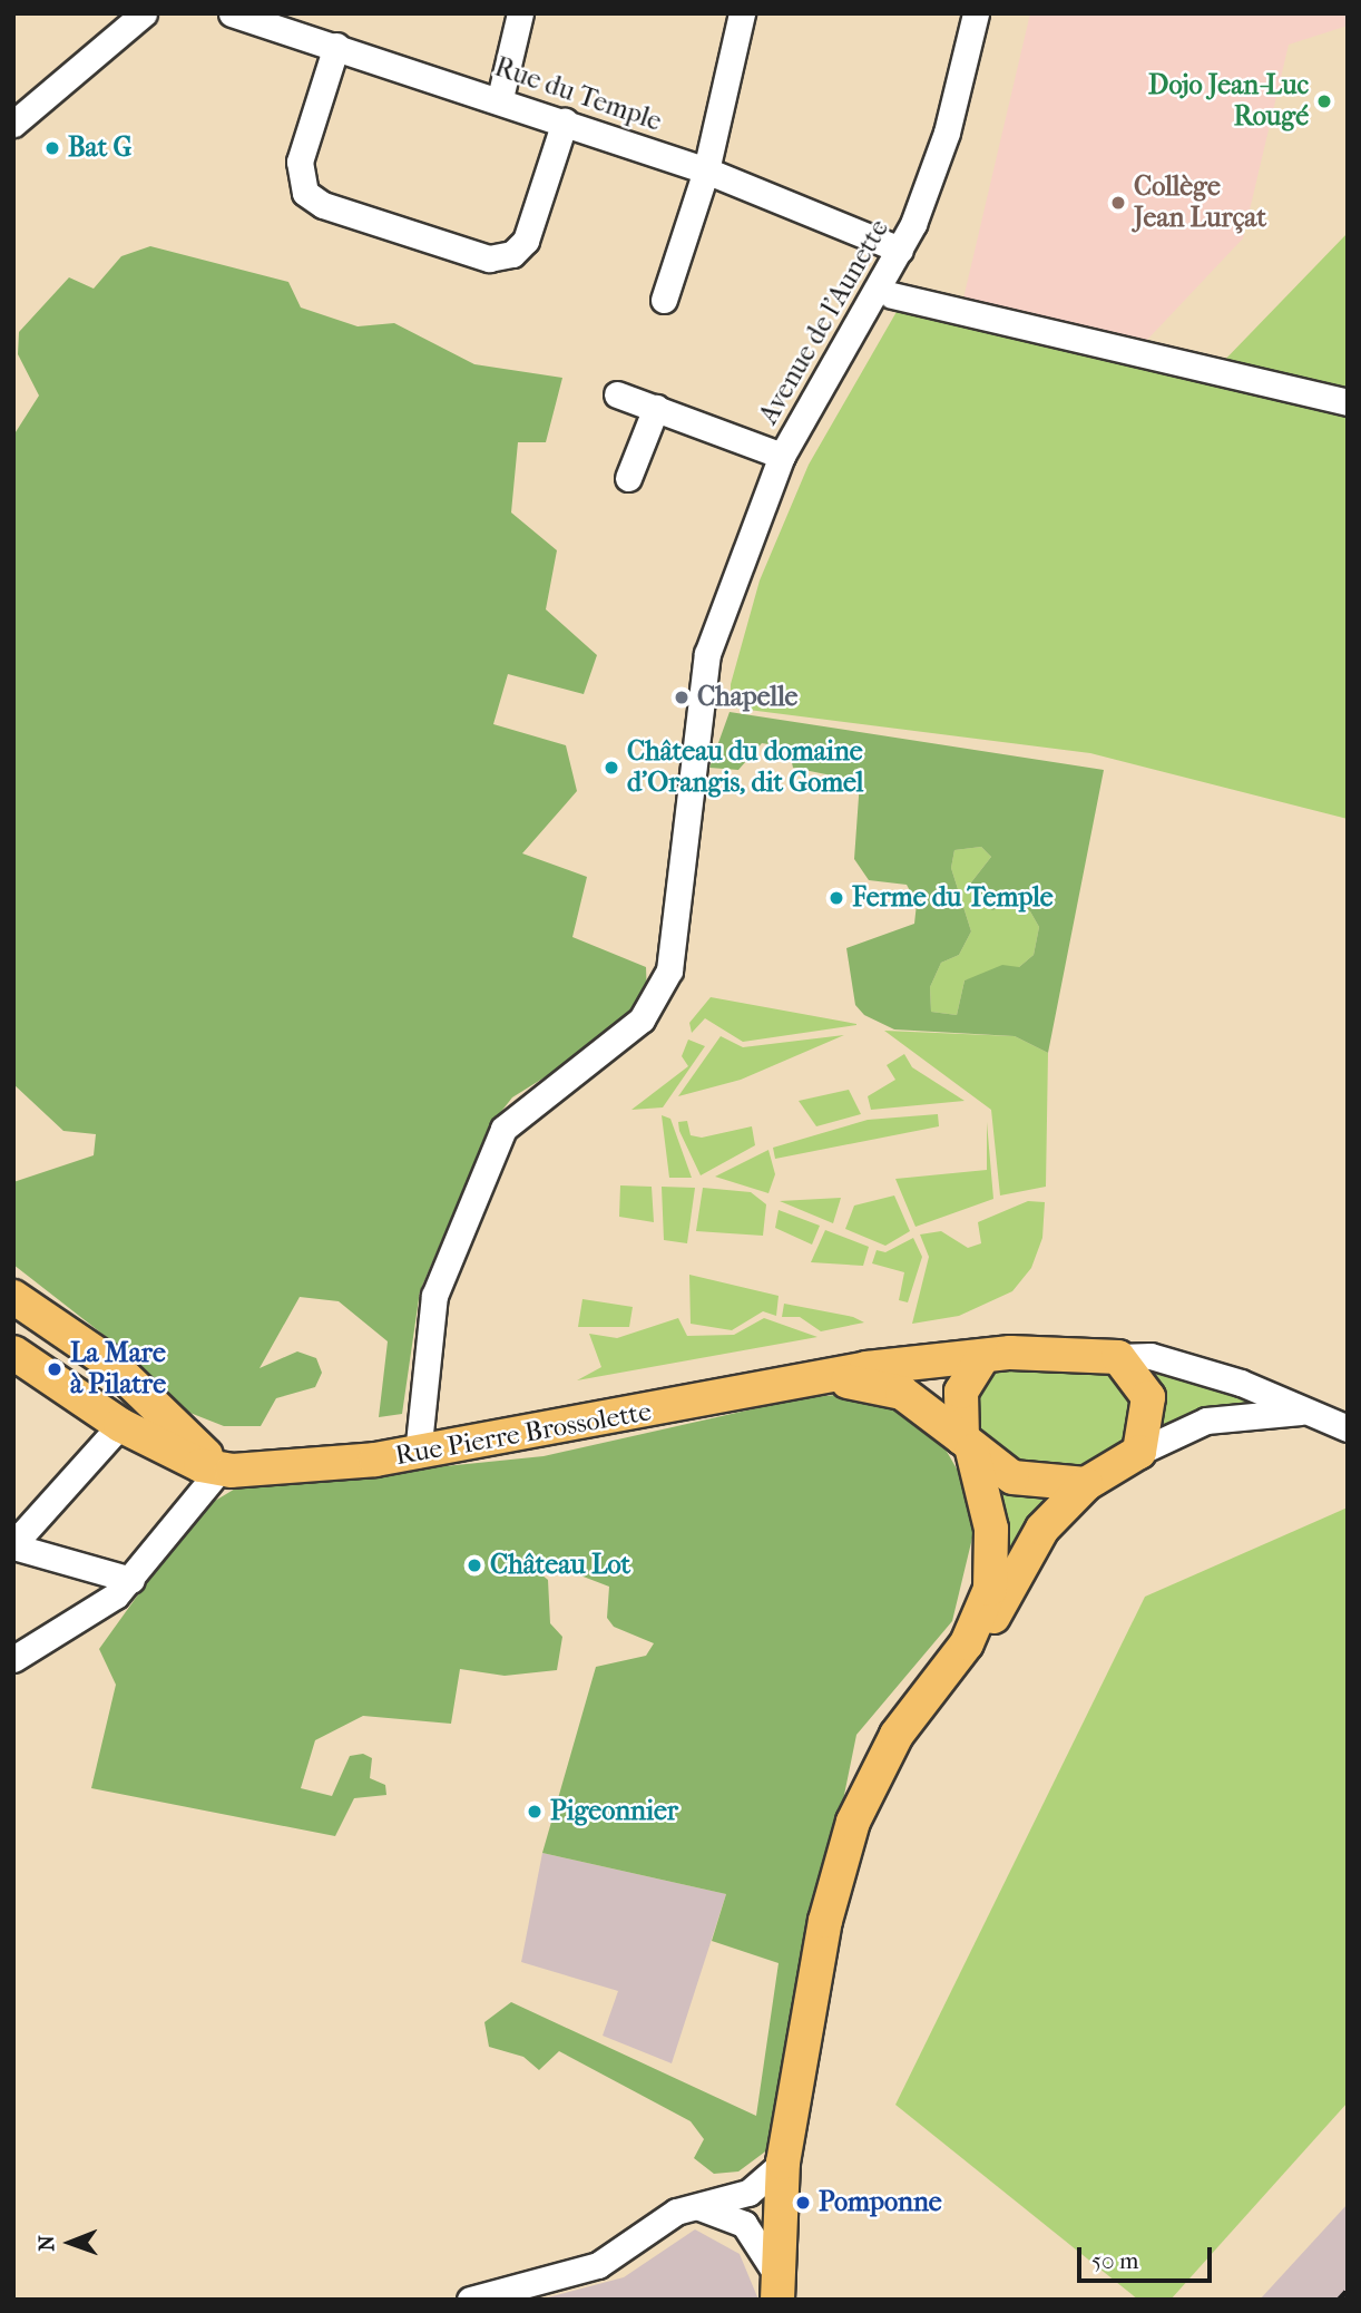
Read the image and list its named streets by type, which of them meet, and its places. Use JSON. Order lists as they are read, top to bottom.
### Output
{
  "streets": {
    "main road": ["Rue Pierre Brossolette"],
    "street": ["Rue du Temple", "Avenue de l'Aunette"]
  },
  "crossings": [
    ["Rue du Temple", "Avenue de l'Aunette"],
    ["Avenue de l'Aunette", "Rue Pierre Brossolette"]
  ],
  "places": [
    "Dojo Jean-Luc Rougé",
    "Bat G",
    "Collège Jean Lurçat",
    "Chapelle",
    "Château du domaine d'Orangis, dit Gomel",
    "Ferme du Temple",
    "La Mare à Pilatre",
    "Château Lot",
    "Pigeonnier",
    "Pomponne"
  ],
  "scale_bar": "50 m",
  "north": "left"
}
